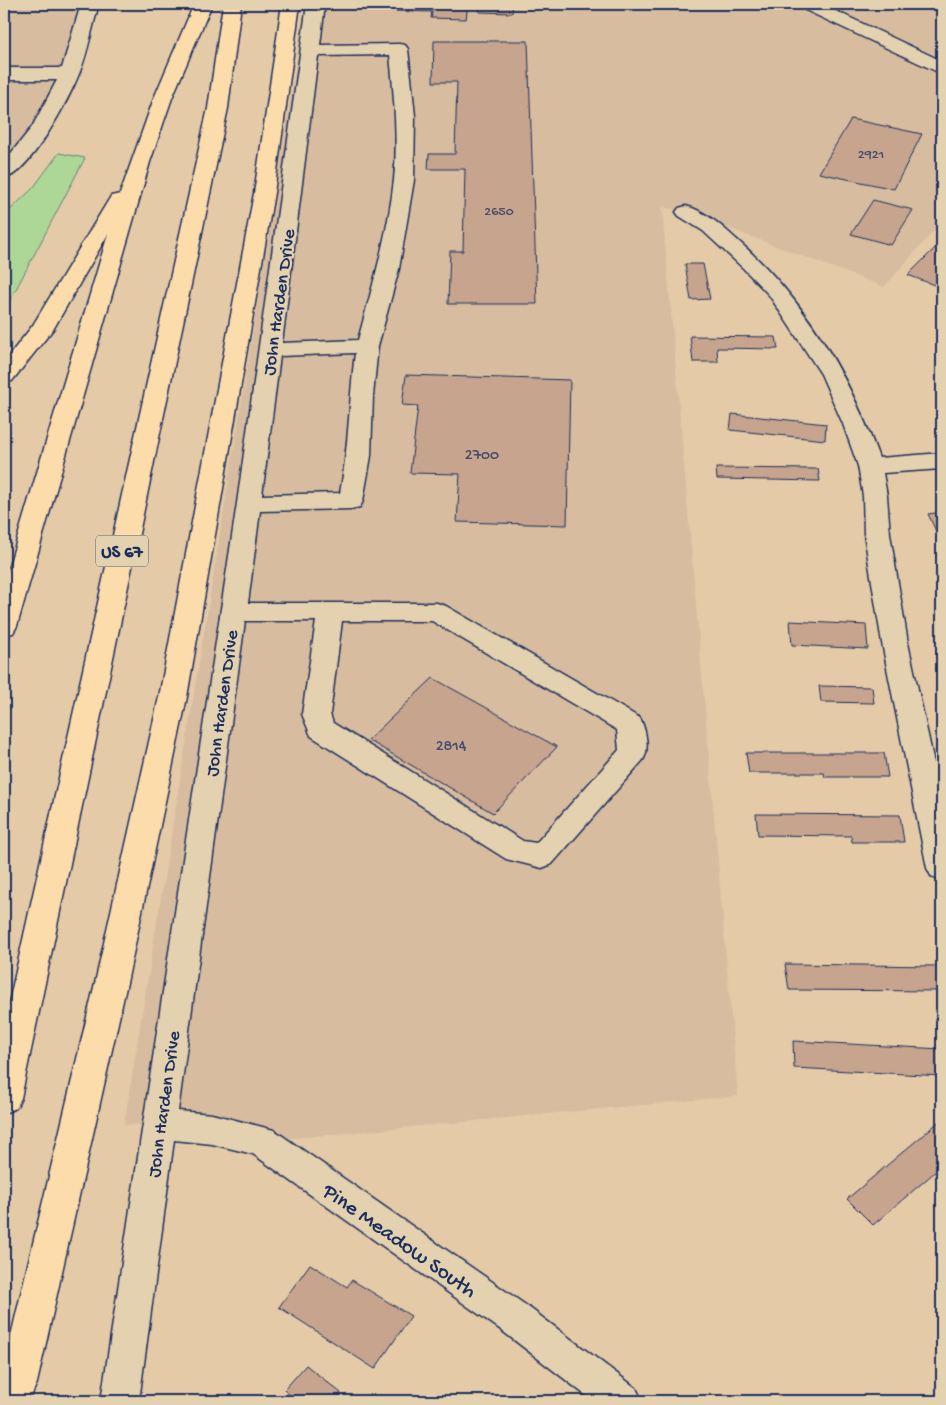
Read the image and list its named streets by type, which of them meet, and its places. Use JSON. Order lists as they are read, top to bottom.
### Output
{
  "streets": {
    "highway": ["US 67"],
    "street": ["John Harden Drive", "Pine Meadow South"]
  },
  "crossings": [
    ["John Harden Drive", "Pine Meadow South"]
  ],
  "house_numbers": [
    "2921",
    "2650",
    "2700",
    "2814"
  ]
}
